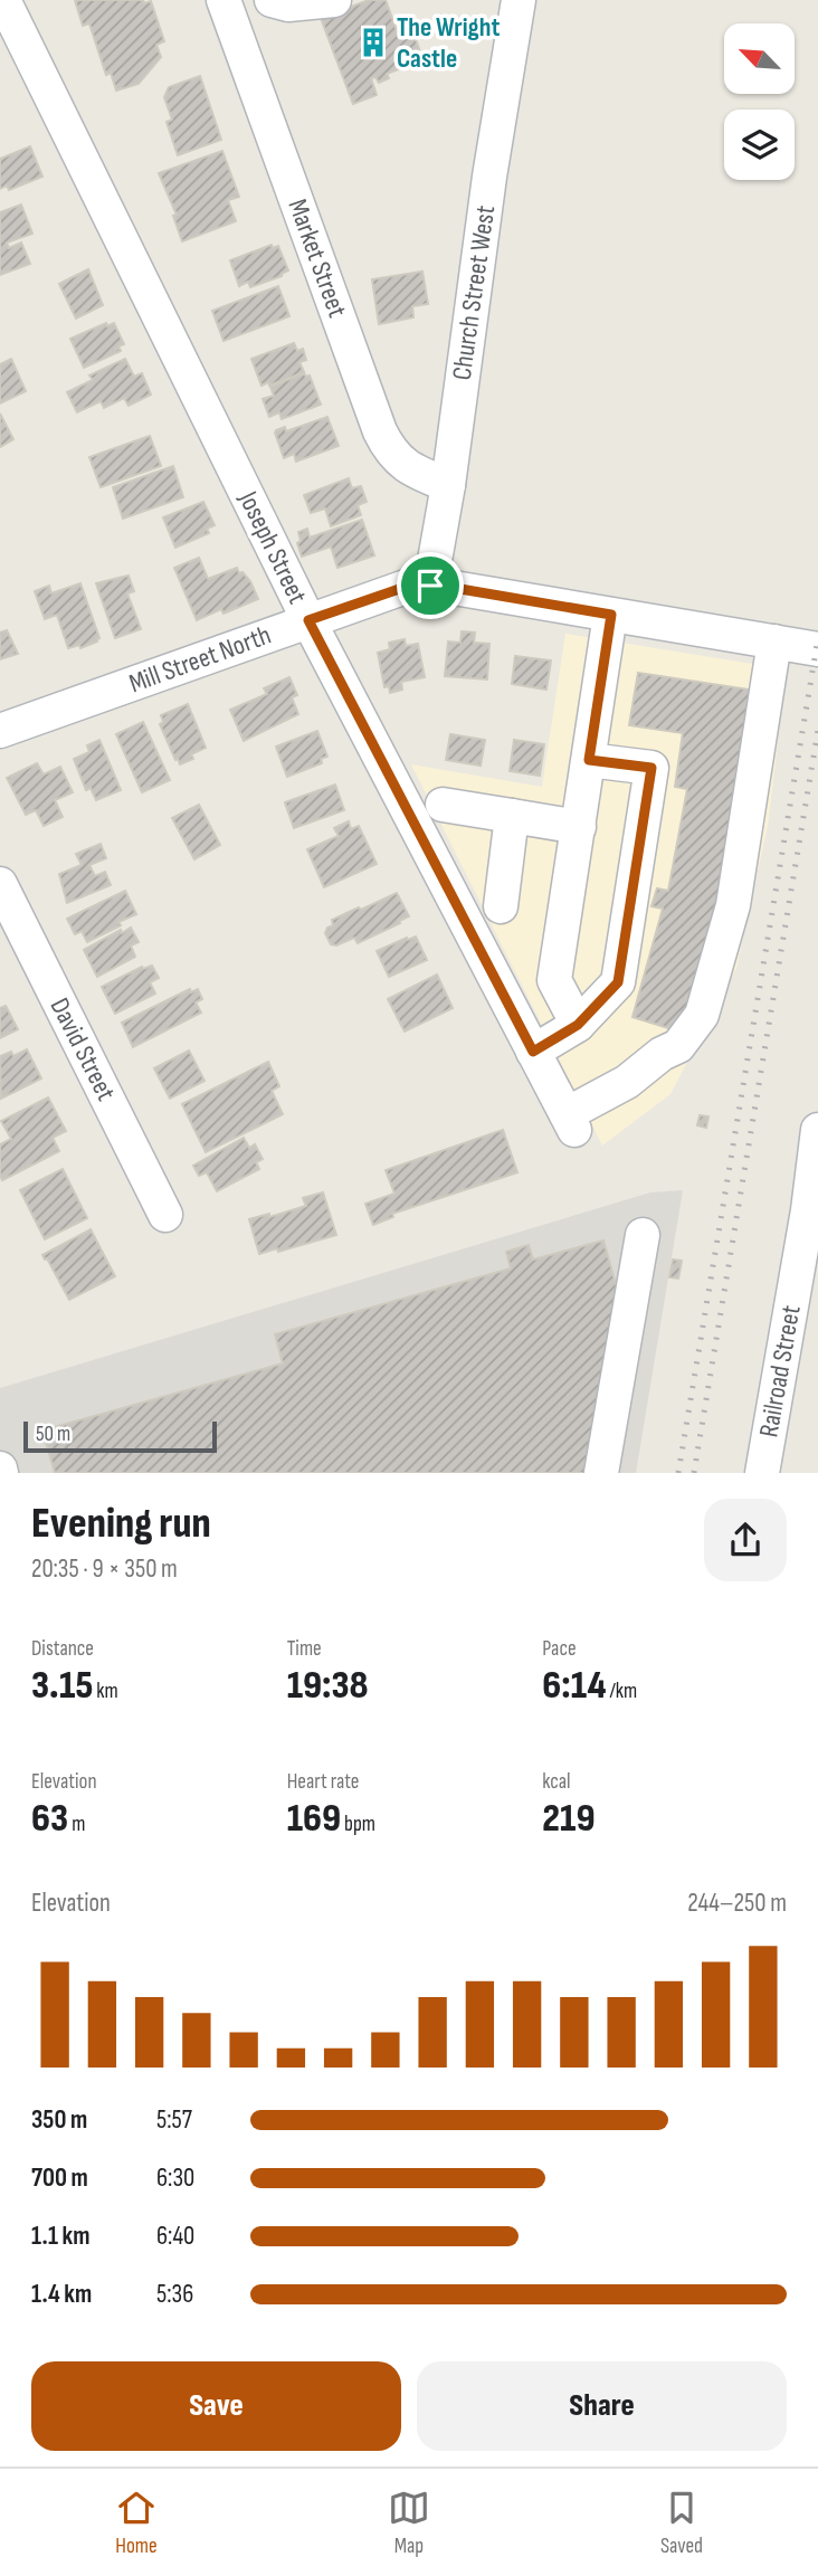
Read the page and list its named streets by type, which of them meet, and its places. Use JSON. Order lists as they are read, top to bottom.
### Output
{
  "streets": {
    "street": [
      "Market Street",
      "Church Street West",
      "Joseph Street",
      "Mill Street North",
      "David Street",
      "Railroad Street"
    ]
  },
  "crossings": [
    ["Market Street", "Church Street West"],
    ["Church Street West", "Mill Street North"],
    ["Joseph Street", "Mill Street North"]
  ],
  "places": {
    "building": ["The Wright Castle"]
  },
  "scale_bar": "50 m",
  "north": "top left",
  "page": {
    "scale": "50 m",
    "heading": ["Evening run", "20:35 · 9 × 350 m"],
    "stats": [
      ["Distance", "3.15 km"],
      ["Time", "19:38"],
      ["Pace", "6:14 /km"],
      ["Elevation", "63 m"],
      ["Heart rate", "169 bpm"],
      ["kcal", "219"]
    ],
    "chart": ["Elevation", "244–250 m"],
    "list": [
      {
        "name": "350 m",
        "note": "5:57"
      },
      {
        "name": "700 m",
        "note": "6:30"
      },
      {
        "name": "1.1 km",
        "note": "6:40"
      },
      {
        "name": "1.4 km",
        "note": "5:36"
      }
    ],
    "buttons": ["Save", "Share"],
    "tabs": ["Home", "Map", "Saved"]
  }
}
